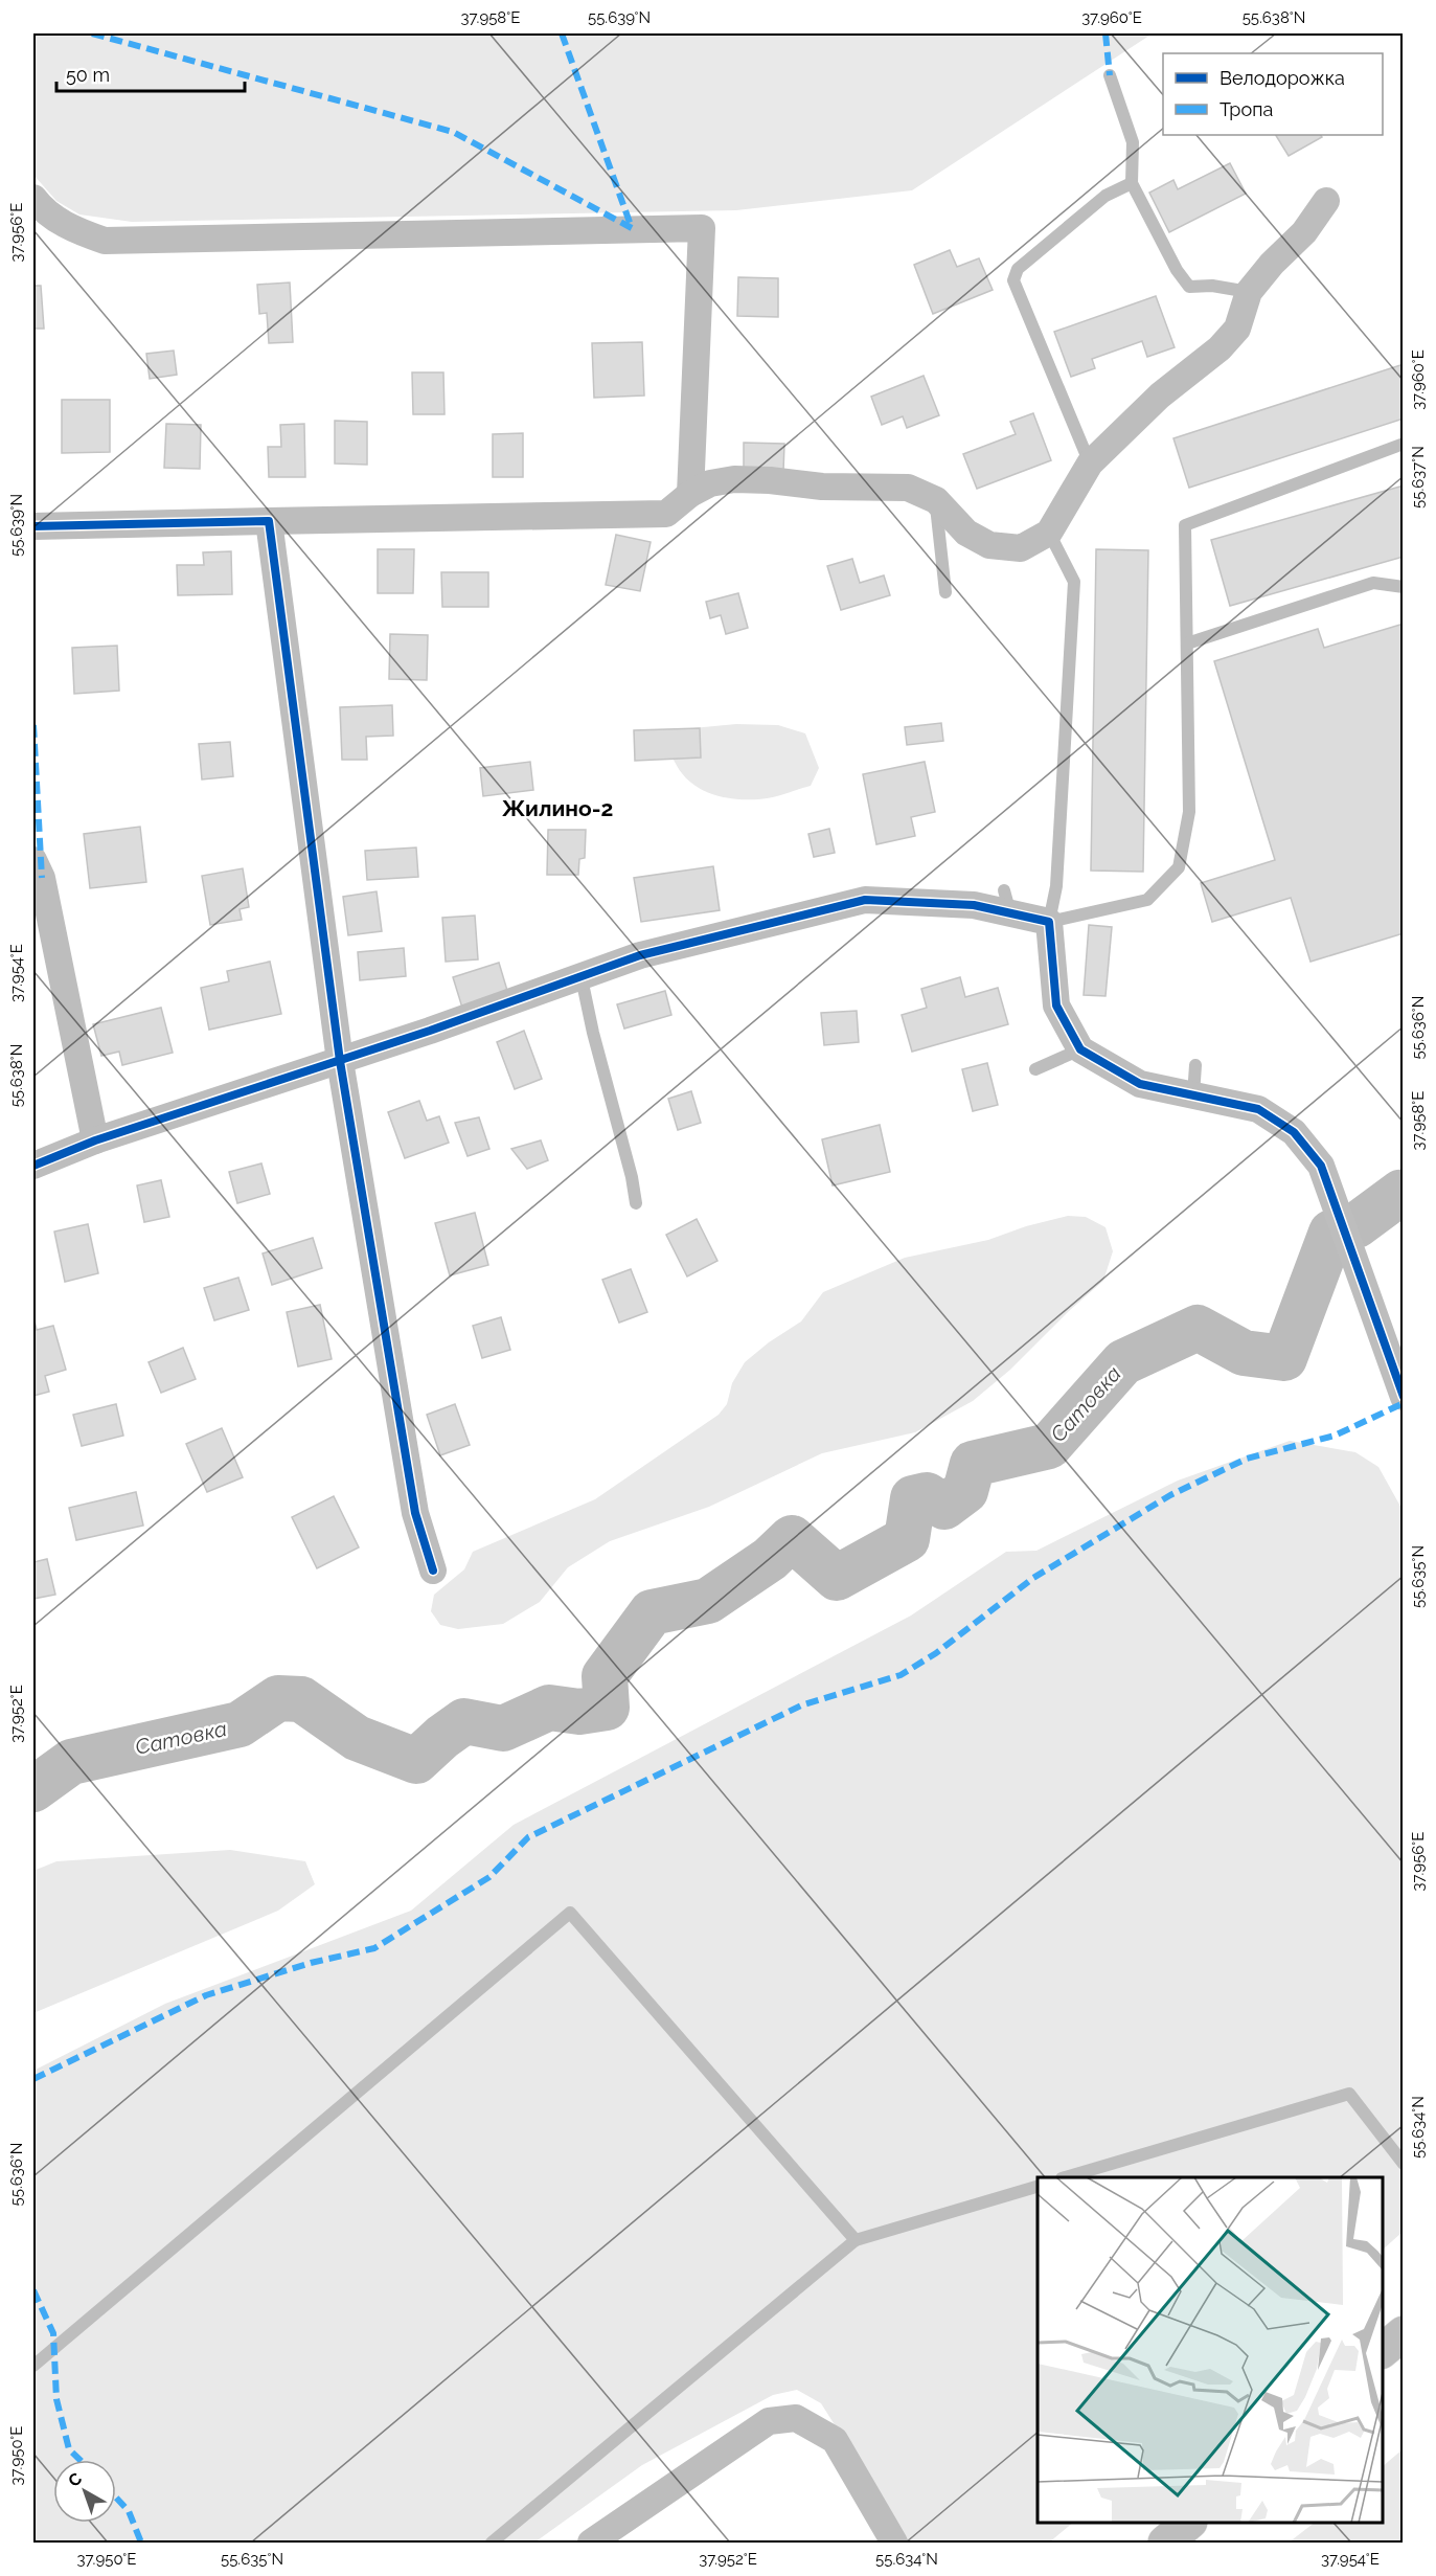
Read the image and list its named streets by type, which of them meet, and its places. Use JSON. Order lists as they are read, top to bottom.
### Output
{
  "districts": ["Жилино-2"],
  "water": ["Сатовка"],
  "legend": ["Велодорожка", "Тропа"],
  "scale_bar": "50 m",
  "north": "top left",
  "coordinates": [
    "37.958°E",
    "55.639°N",
    "37.960°E",
    "55.638°N",
    "37.956°E",
    "55.637°N",
    "37.954°E",
    "55.636°N",
    "55.635°N",
    "37.952°E",
    "55.634°N",
    "37.950°E"
  ]
}
